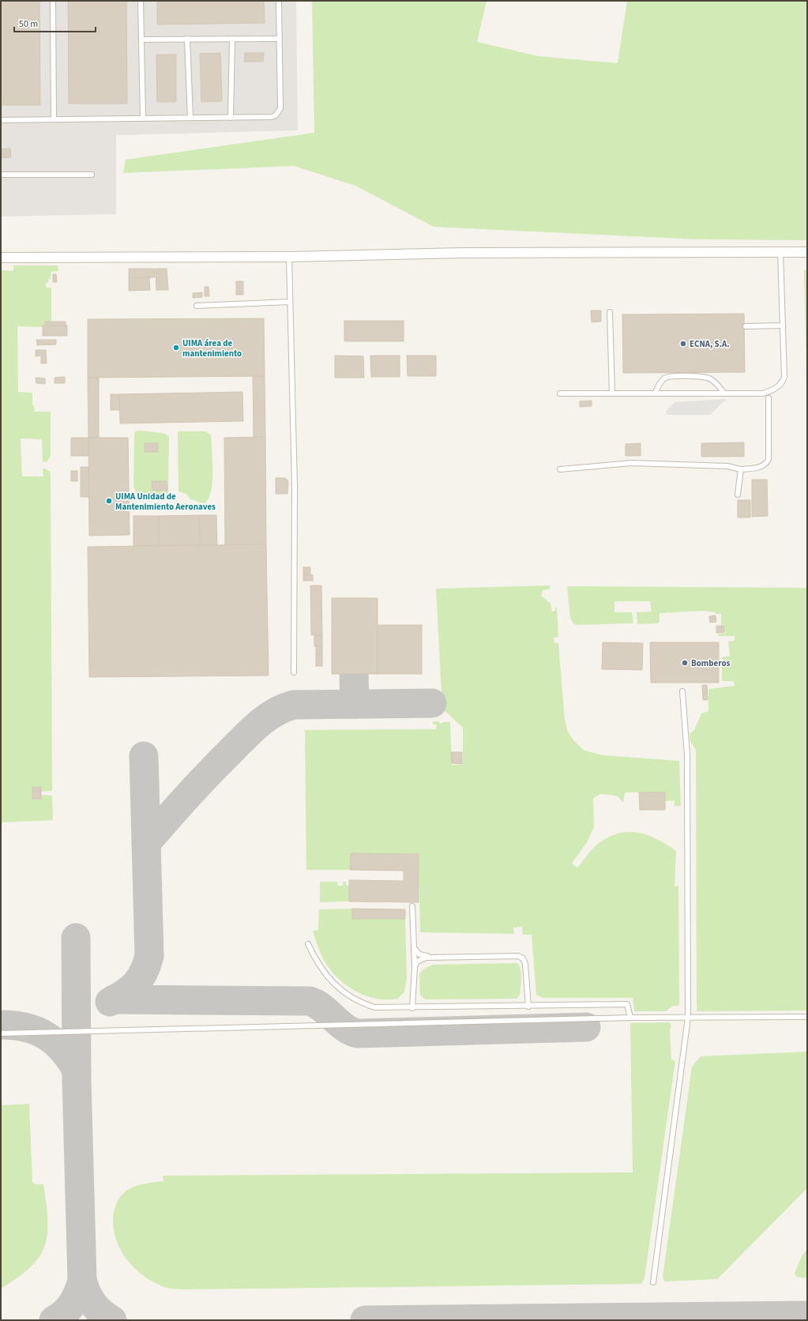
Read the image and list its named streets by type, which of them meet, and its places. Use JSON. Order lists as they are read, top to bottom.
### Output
{
  "places": [
    "ECNA, S.A.",
    "UIMA área de mantenimiento",
    "UIMA Unidad de Mantenimiento Aeronaves",
    "Bomberos"
  ],
  "scale_bar": "50 m"
}
